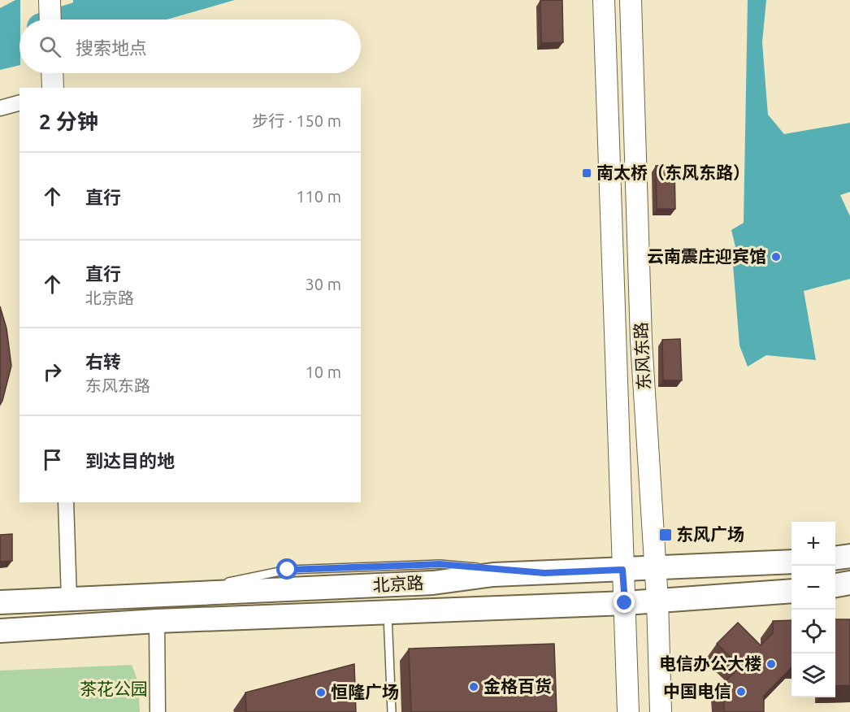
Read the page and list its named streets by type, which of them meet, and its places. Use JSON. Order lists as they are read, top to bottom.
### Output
{
  "streets": {
    "main road": ["东风东路", "北京路"]
  },
  "crossings": [
    ["东风东路", "北京路"]
  ],
  "parks": ["茶花公园"],
  "places": {
    "transit": ["南太桥（东风东路）", "东风广场"],
    "other": [
      "云南震庄迎宾馆",
      "电信办公大楼",
      "金格百货",
      "中国电信",
      "恒隆广场"
    ]
  },
  "page": {
    "search": "搜索地点",
    "heading": ["2 分钟", "步行 · 150 m"],
    "list": [
      ["直行", "110 m"],
      ["直行", "北京路", "30 m"],
      ["右转", "东风东路", "10 m"],
      "到达目的地"
    ],
    "map_buttons": ["+", "−"]
  }
}
